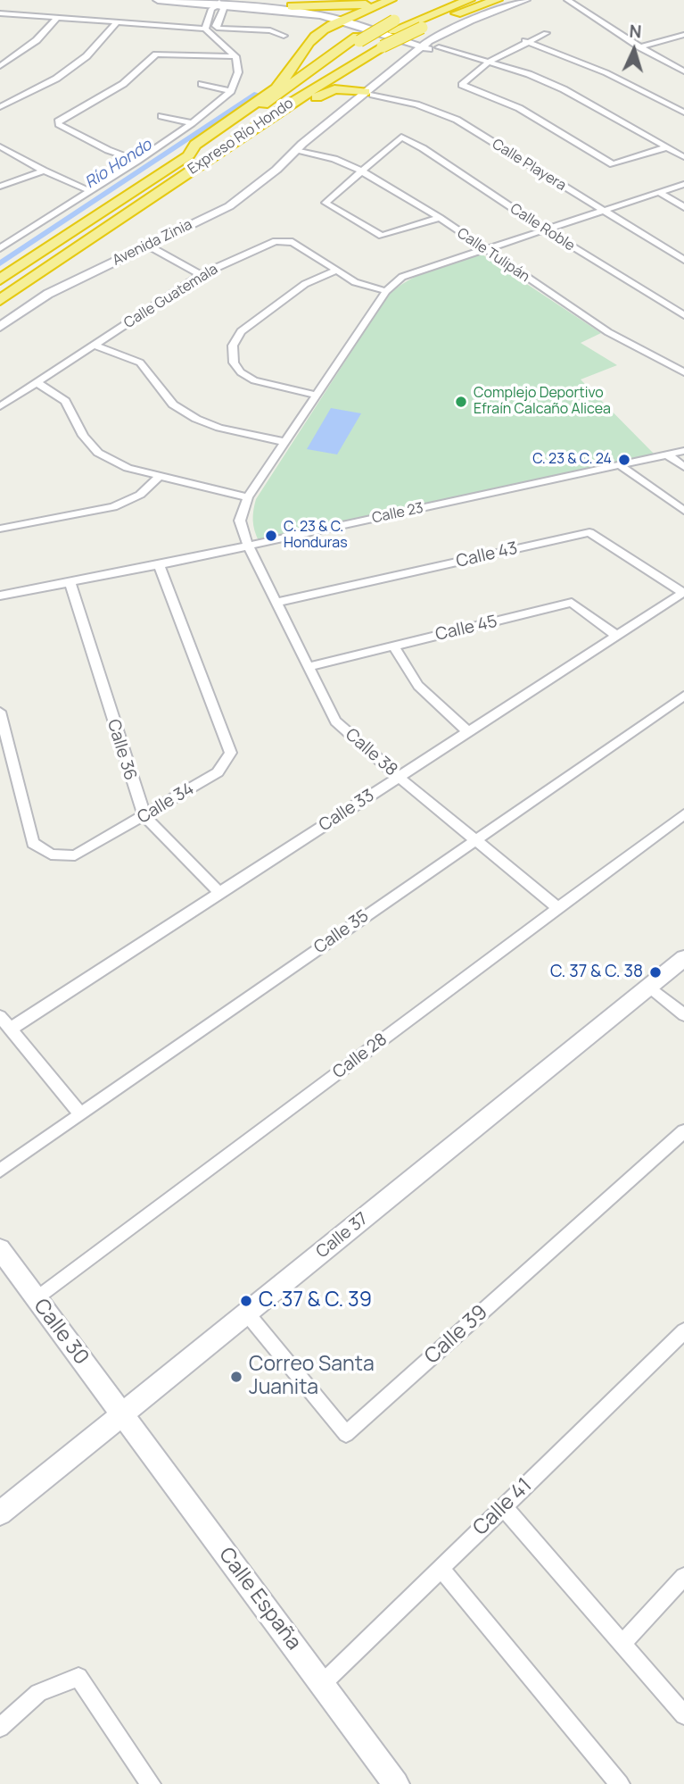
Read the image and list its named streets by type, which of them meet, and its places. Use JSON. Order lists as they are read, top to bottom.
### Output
{
  "streets": {
    "highway": ["Expreso Río Hondo"],
    "street": [
      "Calle Playera",
      "Calle Roble",
      "Avenida Zinia",
      "Calle Tulipán",
      "Calle Guatemala",
      "Calle 23",
      "Calle 43",
      "Calle 45",
      "Calle 36",
      "Calle 38",
      "Calle 34",
      "Calle 33",
      "Calle 35",
      "Calle 28",
      "Calle 37",
      "Calle 30",
      "Calle 39",
      "Calle 41",
      "Calle España"
    ]
  },
  "crossings": [
    ["Calle Playera", "Avenida Zinia"],
    ["Calle Roble", "Calle Tulipán"],
    ["Avenida Zinia", "Calle Tulipán"],
    ["Calle 23", "Calle 36"],
    ["Calle 23", "Calle 38"],
    ["Calle 23", "Calle 34"],
    ["Calle 43", "Calle 38"],
    ["Calle 43", "Calle 33"],
    ["Calle 45", "Calle 38"],
    ["Calle 45", "Calle 33"],
    ["Calle 36", "Calle 34"],
    ["Calle 36", "Calle 33"],
    ["Calle 38", "Calle 33"],
    ["Calle 38", "Calle 35"],
    ["Calle 38", "Calle 28"],
    ["Calle 28", "Calle 30"],
    ["Calle 37", "Calle 30"],
    ["Calle 37", "Calle 39"],
    ["Calle 37", "Calle España"],
    ["Calle 30", "Calle España"],
    ["Calle 41", "Calle España"]
  ],
  "water": ["Río Hondo"],
  "places": [
    "Complejo Deportivo Efraín Calcaño Alicea",
    "C. 23 & C. 24",
    "C. 23 & C. Honduras",
    "C. 37 & C. 38",
    "C. 37 & C. 39",
    "Correo Santa Juanita"
  ],
  "north": "top"
}
